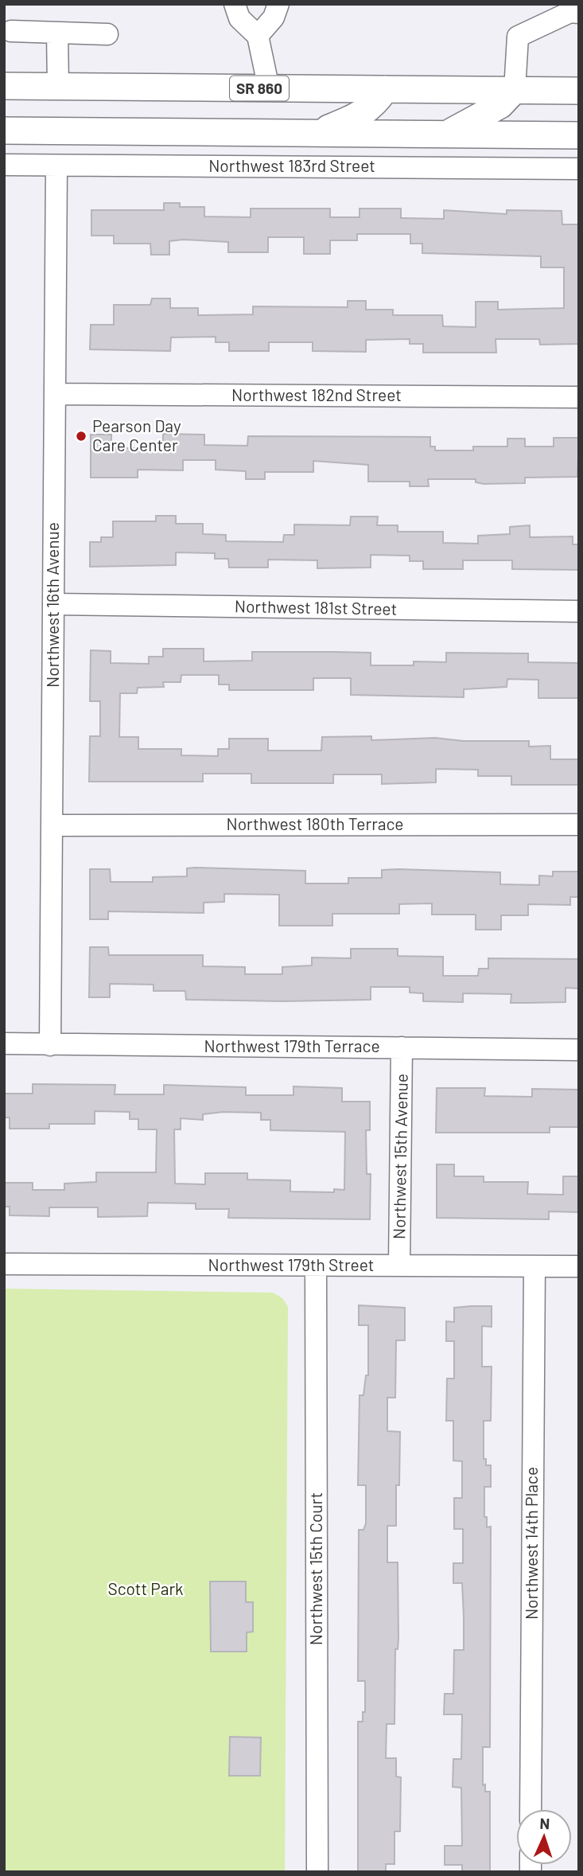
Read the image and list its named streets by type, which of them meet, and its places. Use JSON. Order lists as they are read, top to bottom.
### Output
{
  "streets": {
    "main road": ["SR 860", "Northwest 183rd Street"],
    "street": [
      "Northwest 182nd Street",
      "Northwest 16th Avenue",
      "Northwest 181st Street",
      "Northwest 180th Terrace",
      "Northwest 179th Terrace",
      "Northwest 15th Avenue",
      "Northwest 179th Street",
      "Northwest 14th Place",
      "Northwest 15th Court"
    ]
  },
  "crossings": [
    ["Northwest 183rd Street", "Northwest 16th Avenue"],
    ["Northwest 182nd Street", "Northwest 16th Avenue"],
    ["Northwest 16th Avenue", "Northwest 181st Street"],
    ["Northwest 16th Avenue", "Northwest 180th Terrace"],
    ["Northwest 16th Avenue", "Northwest 179th Terrace"],
    ["Northwest 179th Terrace", "Northwest 15th Avenue"],
    ["Northwest 15th Avenue", "Northwest 179th Street"],
    ["Northwest 179th Street", "Northwest 14th Place"],
    ["Northwest 179th Street", "Northwest 15th Court"]
  ],
  "parks": ["Scott Park"],
  "places": ["Pearson Day Care Center"],
  "north": "top"
}
